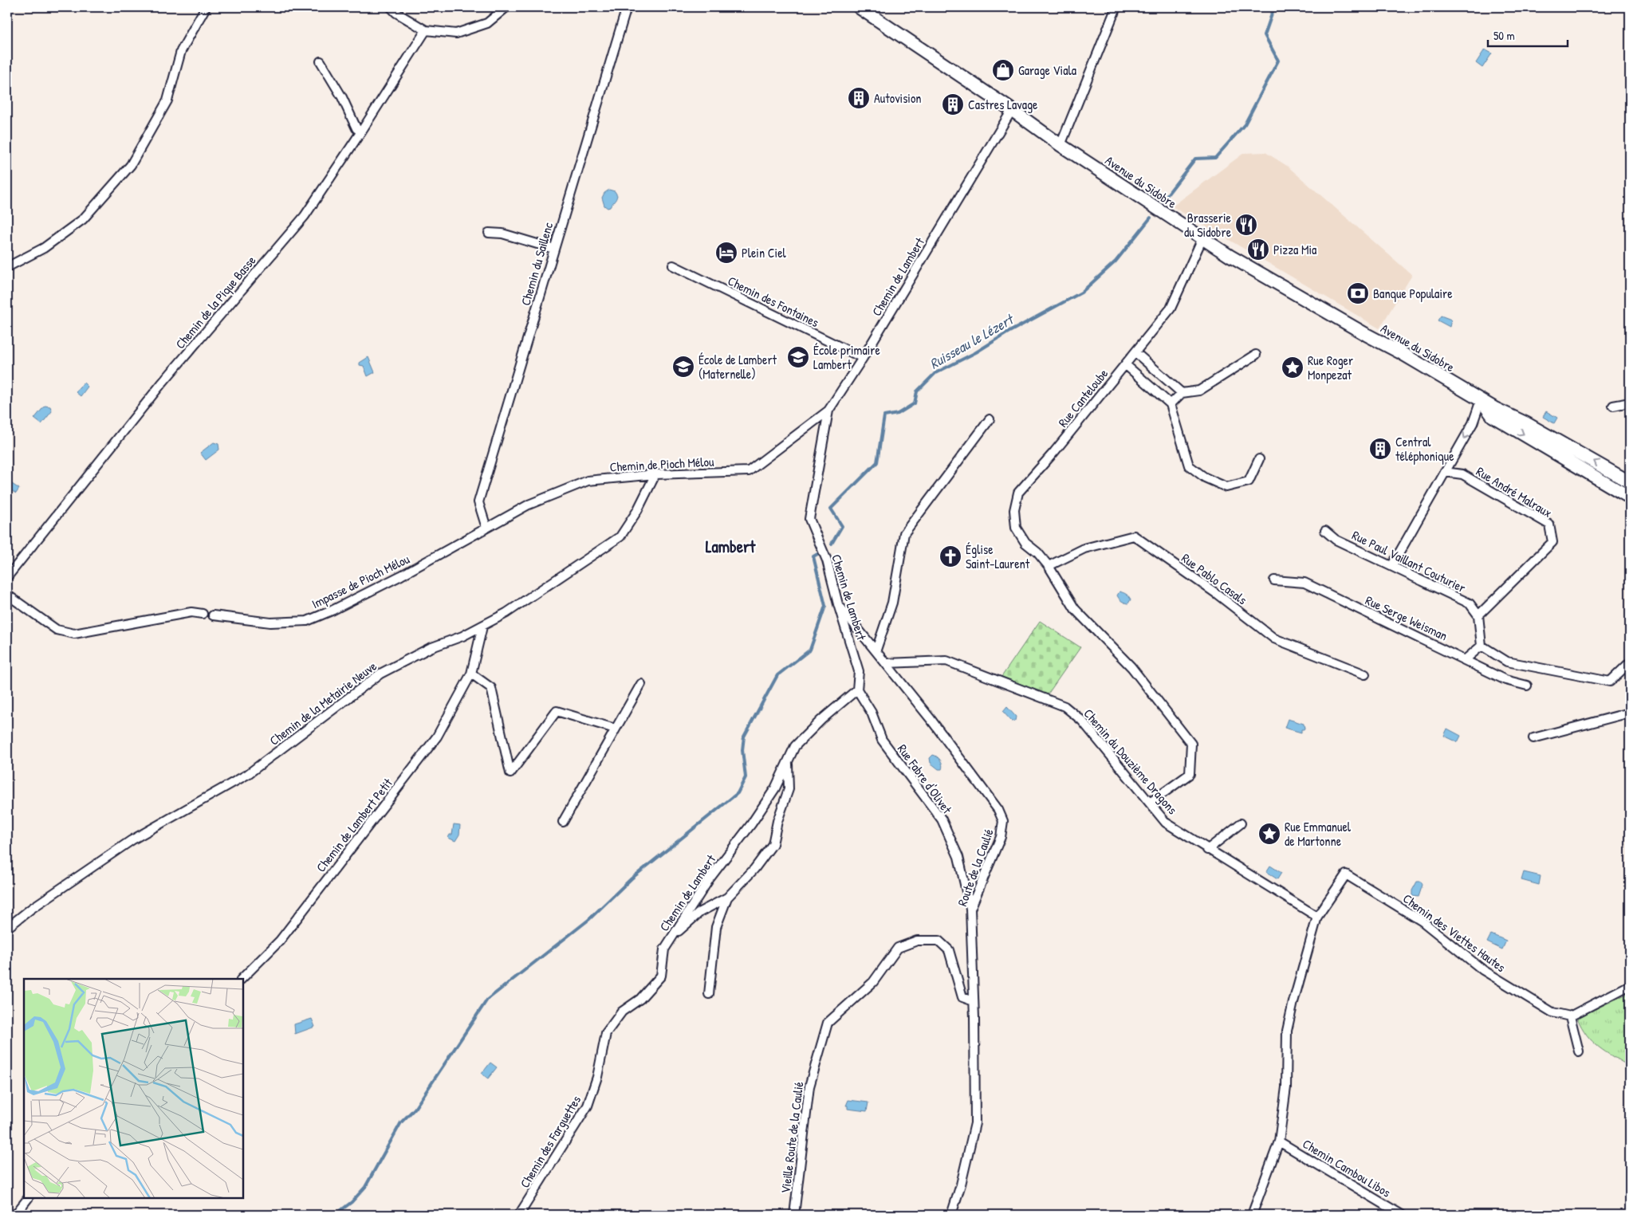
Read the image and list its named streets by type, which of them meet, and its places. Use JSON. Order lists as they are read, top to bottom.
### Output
{
  "streets": {
    "main road": ["Avenue du Sidobre"],
    "street": [
      "Chemin du Saillenc",
      "Chemin de Lambert",
      "Chemin des Fontaines",
      "Chemin de la Pique Basse",
      "Rue Canteloube",
      "Chemin de Pioch Mélou",
      "Rue André Malraux",
      "Rue Paul Vaillant Couturier",
      "Rue Pablo Casals",
      "Impasse de Pioch Mélou",
      "Rue Serge Weisman",
      "Chemin de la Metairie Neuve",
      "Chemin du Douzième Dragons",
      "Rue Fabre d'Olivet",
      "Chemin de Lambert Petit",
      "Route de la Caulié",
      "Chemin des Viettes Hautes",
      "Vieille Route de la Caulié",
      "Chemin des Farguettes",
      "Chemin Cambou Libos"
    ]
  },
  "crossings": [
    ["Avenue du Sidobre", "Chemin de Lambert"],
    ["Avenue du Sidobre", "Rue Canteloube"],
    ["Chemin du Saillenc", "Chemin de Pioch Mélou"],
    ["Chemin du Saillenc", "Impasse de Pioch Mélou"],
    ["Chemin de Lambert", "Chemin des Fontaines"],
    ["Chemin de Lambert", "Chemin de Pioch Mélou"],
    ["Chemin de Lambert", "Rue Fabre d'Olivet"],
    ["Chemin de Lambert", "Route de la Caulié"],
    ["Chemin de Lambert", "Chemin des Farguettes"],
    ["Rue Canteloube", "Rue Pablo Casals"],
    ["Rue Canteloube", "Chemin du Douzième Dragons"],
    ["Chemin de Pioch Mélou", "Impasse de Pioch Mélou"],
    ["Chemin de Pioch Mélou", "Chemin de la Metairie Neuve"],
    ["Rue André Malraux", "Rue Paul Vaillant Couturier"],
    ["Chemin de la Metairie Neuve", "Chemin de Lambert Petit"],
    ["Chemin du Douzième Dragons", "Route de la Caulié"],
    ["Chemin du Douzième Dragons", "Chemin des Viettes Hautes"],
    ["Rue Fabre d'Olivet", "Route de la Caulié"],
    ["Route de la Caulié", "Vieille Route de la Caulié"],
    ["Chemin des Viettes Hautes", "Chemin Cambou Libos"]
  ],
  "districts": ["Lambert"],
  "water": ["Ruisseau le Lézert"],
  "places": {
    "shop": ["Garage Viala"],
    "building": ["Autovision", "Castres Lavage", "Central téléphonique"],
    "restaurant": ["Brasserie du Sidobre", "Pizza Mia"],
    "hotel": ["Plein Ciel"],
    "bank": ["Banque Populaire"],
    "school or university": ["École primaire Lambert", "École de Lambert (Maternelle)"],
    "place": ["Rue Roger Monpezat", "Rue Emmanuel de Martonne"],
    "church": ["Église Saint-Laurent"]
  },
  "scale_bar": "50 m"
}
